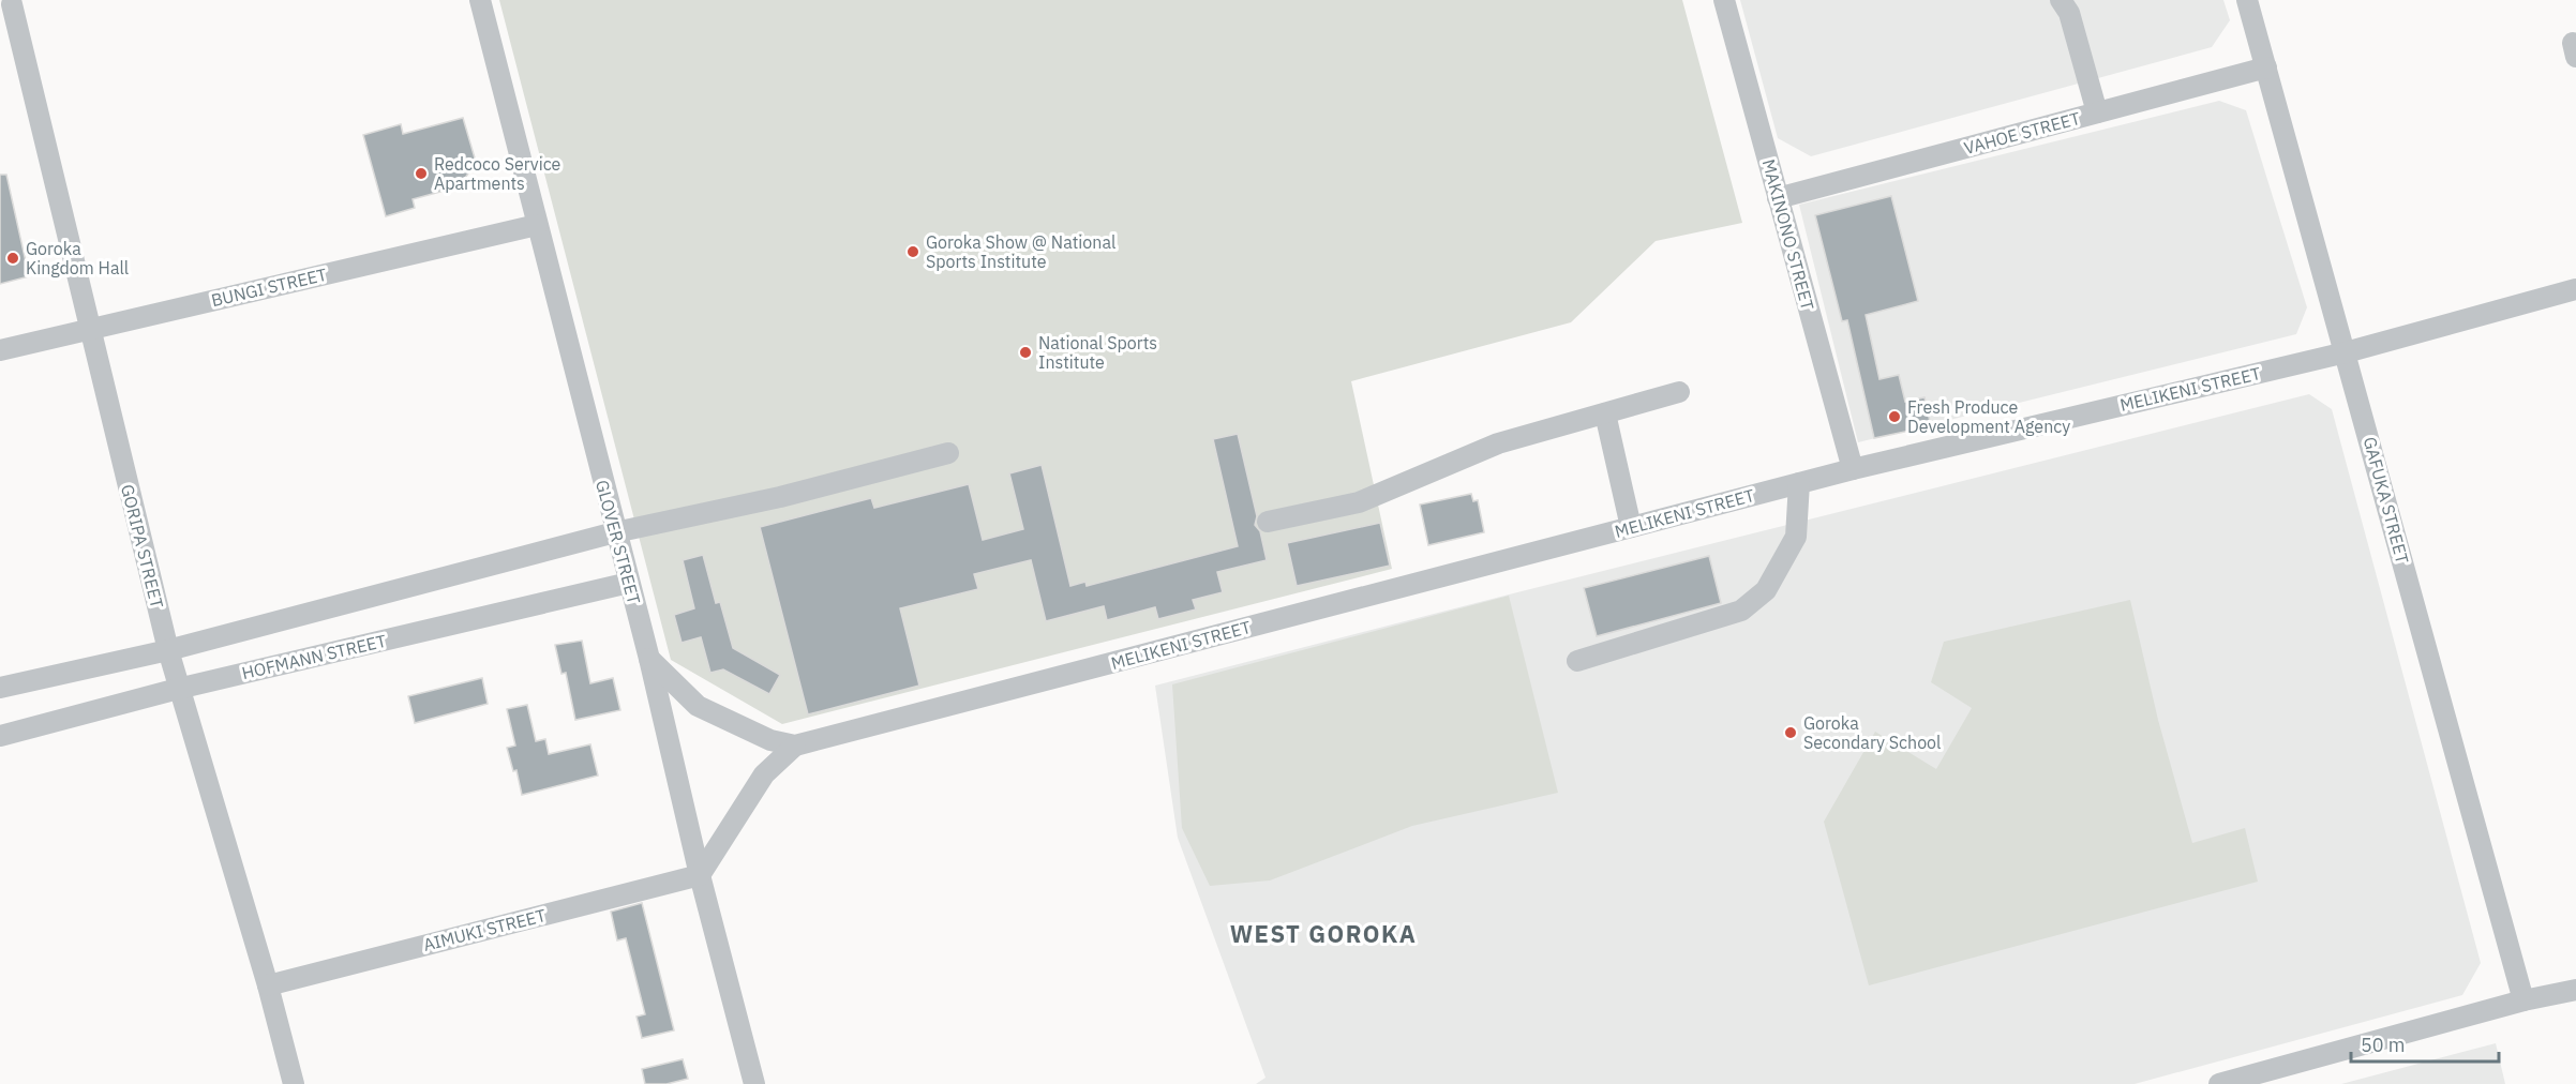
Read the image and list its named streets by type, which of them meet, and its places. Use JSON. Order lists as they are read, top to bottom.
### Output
{
  "streets": {
    "street": [
      "VAHOE STREET",
      "MAKINONO STREET",
      "BUNGI STREET",
      "MELIKENI STREET",
      "GAFUKA STREET",
      "GLOVER STREET",
      "GORIPA STREET",
      "HOFMANN STREET",
      "AIMUKI STREET"
    ]
  },
  "crossings": [
    ["VAHOE STREET", "MAKINONO STREET"],
    ["VAHOE STREET", "GAFUKA STREET"],
    ["MAKINONO STREET", "MELIKENI STREET"],
    ["BUNGI STREET", "GLOVER STREET"],
    ["BUNGI STREET", "GORIPA STREET"],
    ["MELIKENI STREET", "GAFUKA STREET"],
    ["MELIKENI STREET", "GLOVER STREET"],
    ["MELIKENI STREET", "AIMUKI STREET"],
    ["GLOVER STREET", "HOFMANN STREET"],
    ["GLOVER STREET", "AIMUKI STREET"],
    ["GORIPA STREET", "HOFMANN STREET"],
    ["GORIPA STREET", "AIMUKI STREET"]
  ],
  "districts": ["WEST GOROKA"],
  "places": [
    "Redcoco Service Apartments",
    "Goroka Show @ National Sports Institute",
    "Goroka Kingdom Hall",
    "National Sports Institute",
    "Fresh Produce Development Agency",
    "Goroka Secondary School"
  ],
  "scale_bar": "50 m"
}
